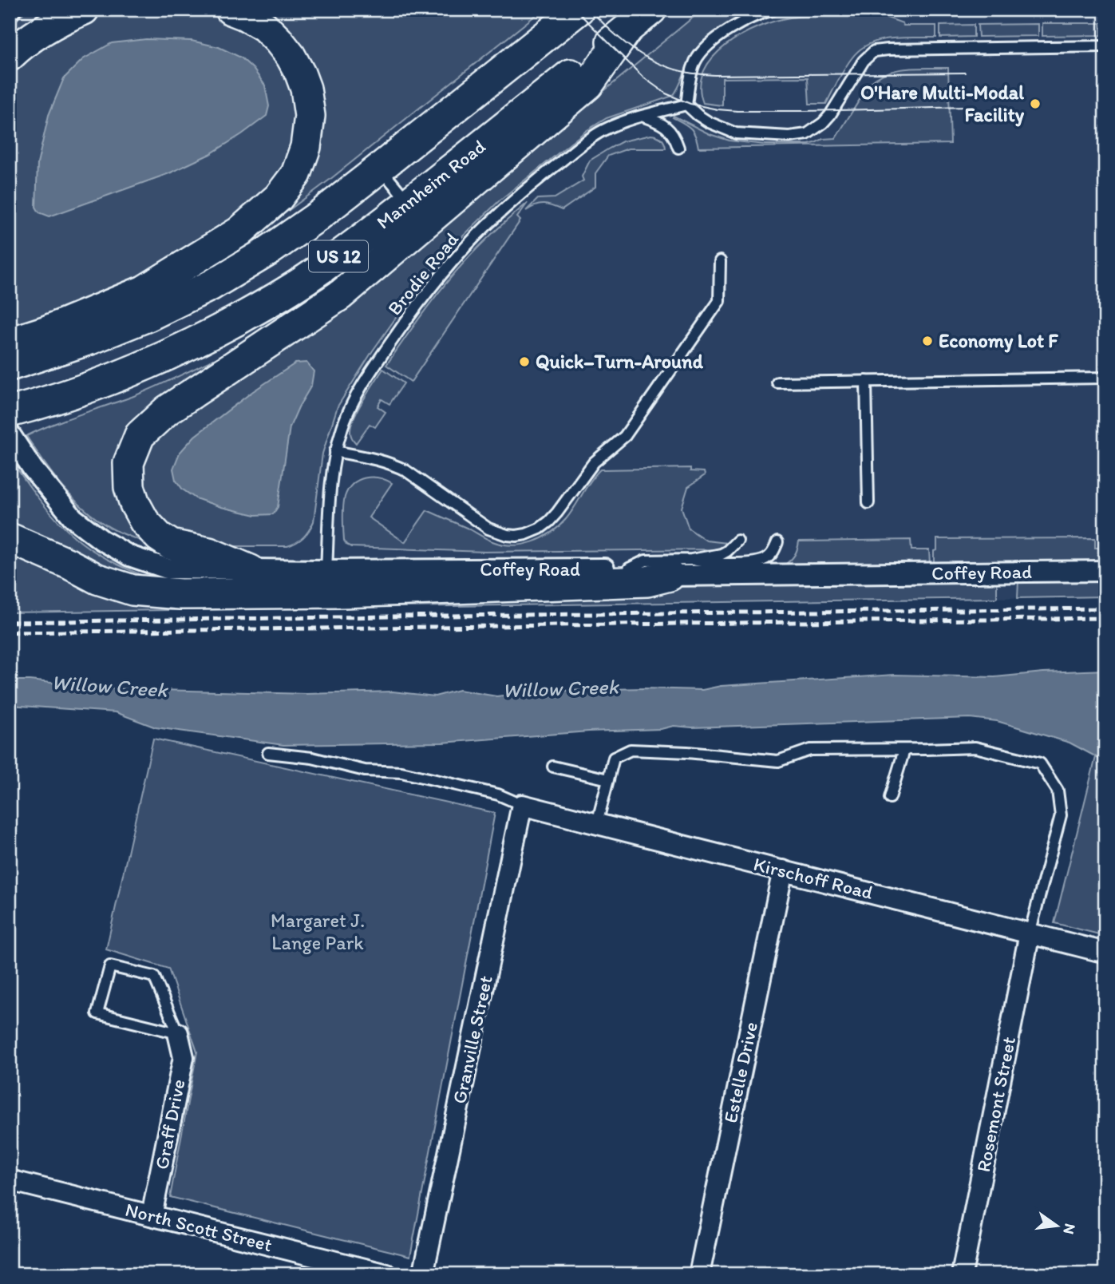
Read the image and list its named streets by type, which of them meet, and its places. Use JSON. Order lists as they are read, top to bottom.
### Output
{
  "streets": {
    "main road": ["Mannheim Road", "US 12"],
    "street": [
      "Coffey Road",
      "Kirschoff Road",
      "Granville Street",
      "Estelle Drive",
      "Rosemont Street",
      "Graff Drive",
      "North Scott Street"
    ],
    "lane": ["Brodie Road"]
  },
  "crossings": [
    ["Brodie Road", "Coffey Road"],
    ["Kirschoff Road", "Granville Street"],
    ["Kirschoff Road", "Estelle Drive"],
    ["Kirschoff Road", "Rosemont Street"],
    ["Graff Drive", "North Scott Street"]
  ],
  "water": ["Willow Creek"],
  "parks": ["Margaret J. Lange Park"],
  "places": ["O'Hare Multi-Modal Facility", "Economy Lot F", "Quick–Turn-Around"],
  "north": "right"
}
